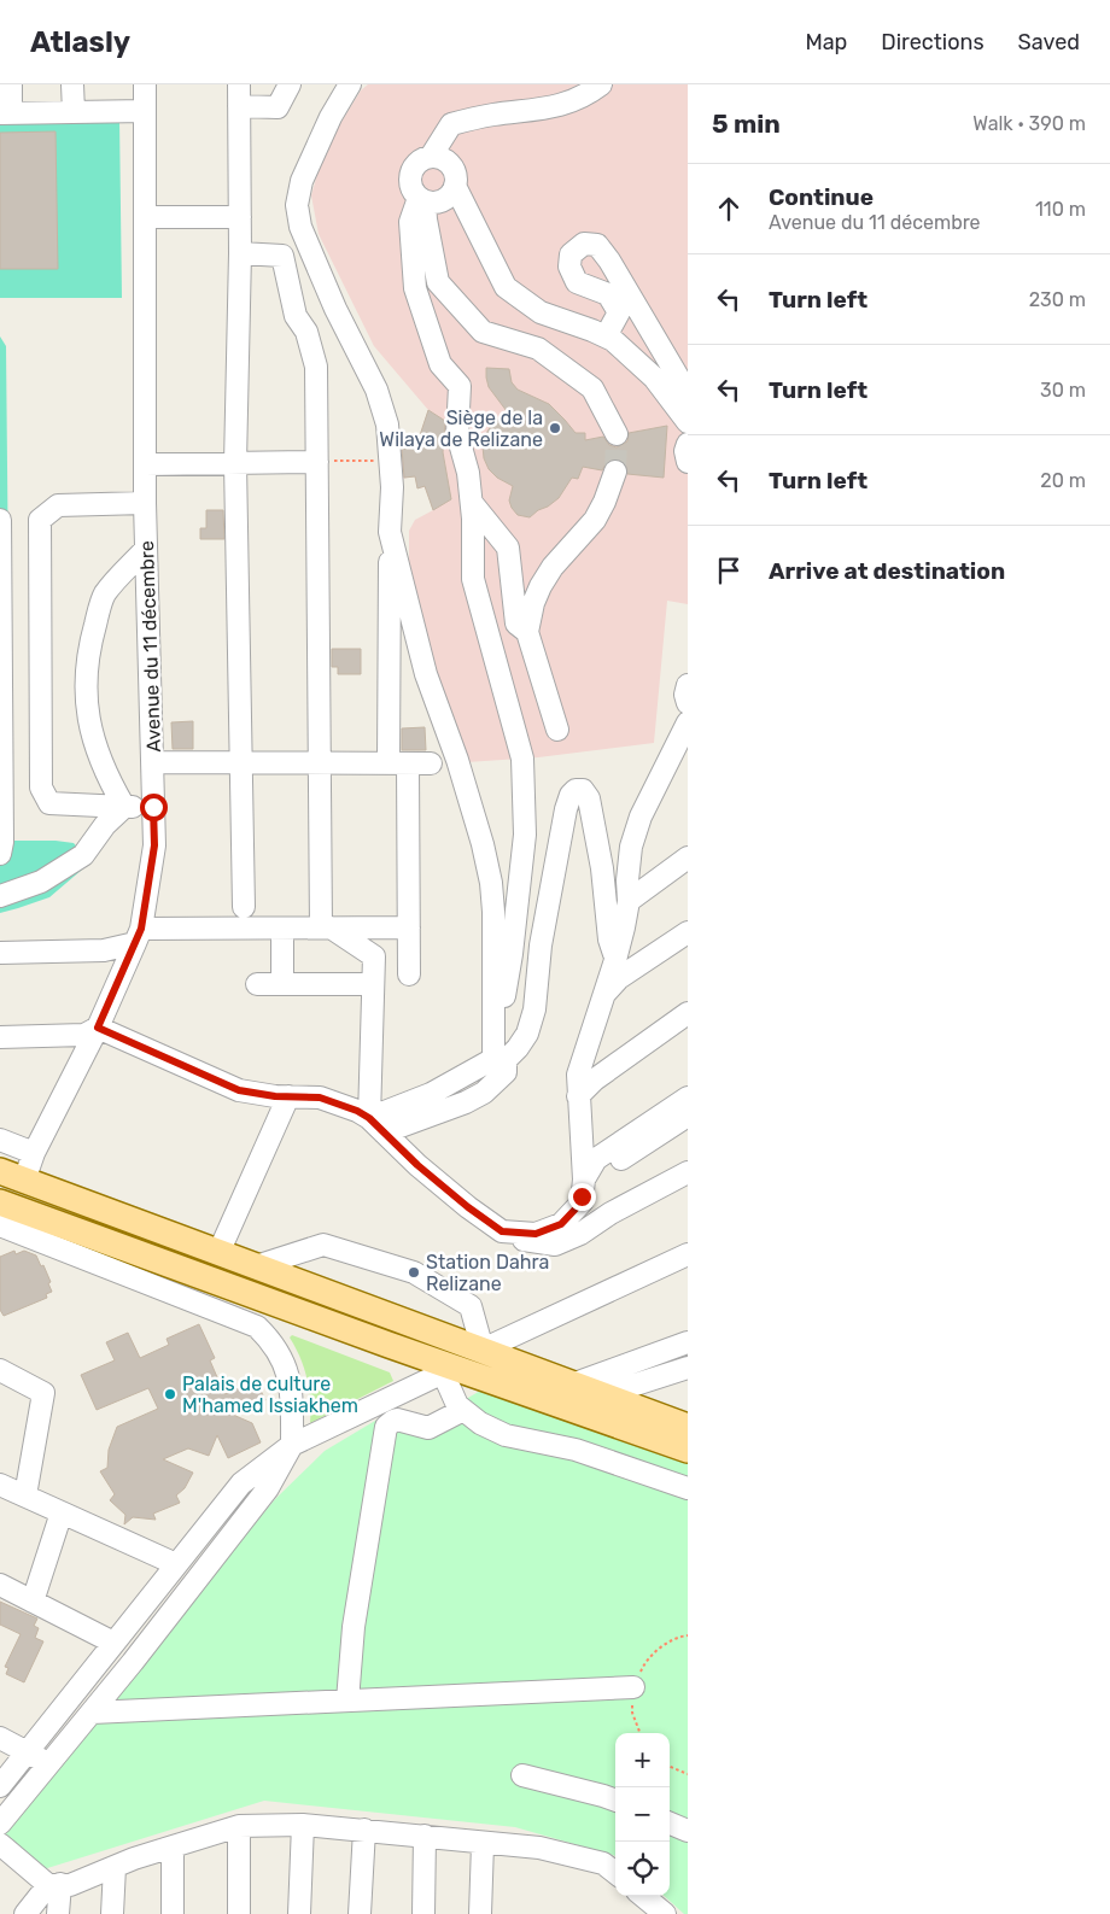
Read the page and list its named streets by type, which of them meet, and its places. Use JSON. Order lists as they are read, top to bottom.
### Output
{
  "streets": {
    "street": ["Avenue du 11 décembre"]
  },
  "places": ["Siège de la Wilaya de Relizane", "Station Dahra Relizane", "Palais de culture M'hamed Issiakhem"],
  "page": {
    "header": "Atlasly",
    "nav": ["Map", "Directions", "Saved"],
    "heading": ["5 min", "Walk · 390 m"],
    "list": [
      ["Continue", "Avenue du 11 décembre", "110 m"],
      ["Turn left", "230 m"],
      ["Turn left", "30 m"],
      ["Turn left", "20 m"],
      "Arrive at destination"
    ],
    "map_buttons": ["+", "−"]
  }
}
